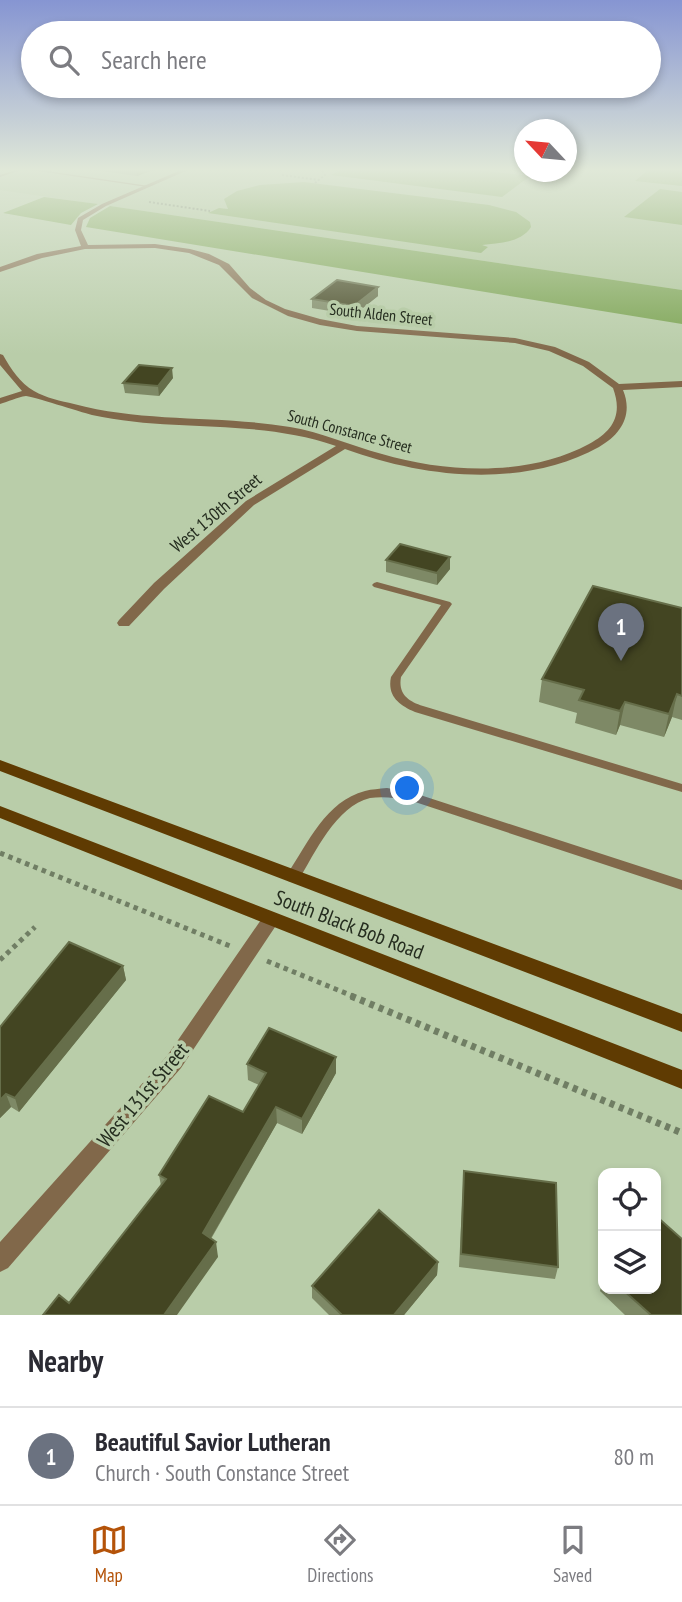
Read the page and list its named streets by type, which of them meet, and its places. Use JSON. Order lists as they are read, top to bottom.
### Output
{
  "streets": {
    "main road": ["South Black Bob Road"],
    "street": [
      "South Alden Street",
      "South Constance Street",
      "West 130th Street",
      "West 131st Street"
    ]
  },
  "crossings": [
    ["South Alden Street", "South Constance Street"],
    ["South Constance Street", "West 130th Street"],
    ["South Black Bob Road", "West 131st Street"]
  ],
  "north": "top left",
  "page": {
    "search": "Search here",
    "pins": "1",
    "heading": "Nearby",
    "list": [
      {
        "mark": "1",
        "name": "Beautiful Savior Lutheran",
        "note": "Church · South Constance Street",
        "value": "80 m"
      }
    ],
    "nav": ["Map", "Directions", "Saved"]
  }
}
